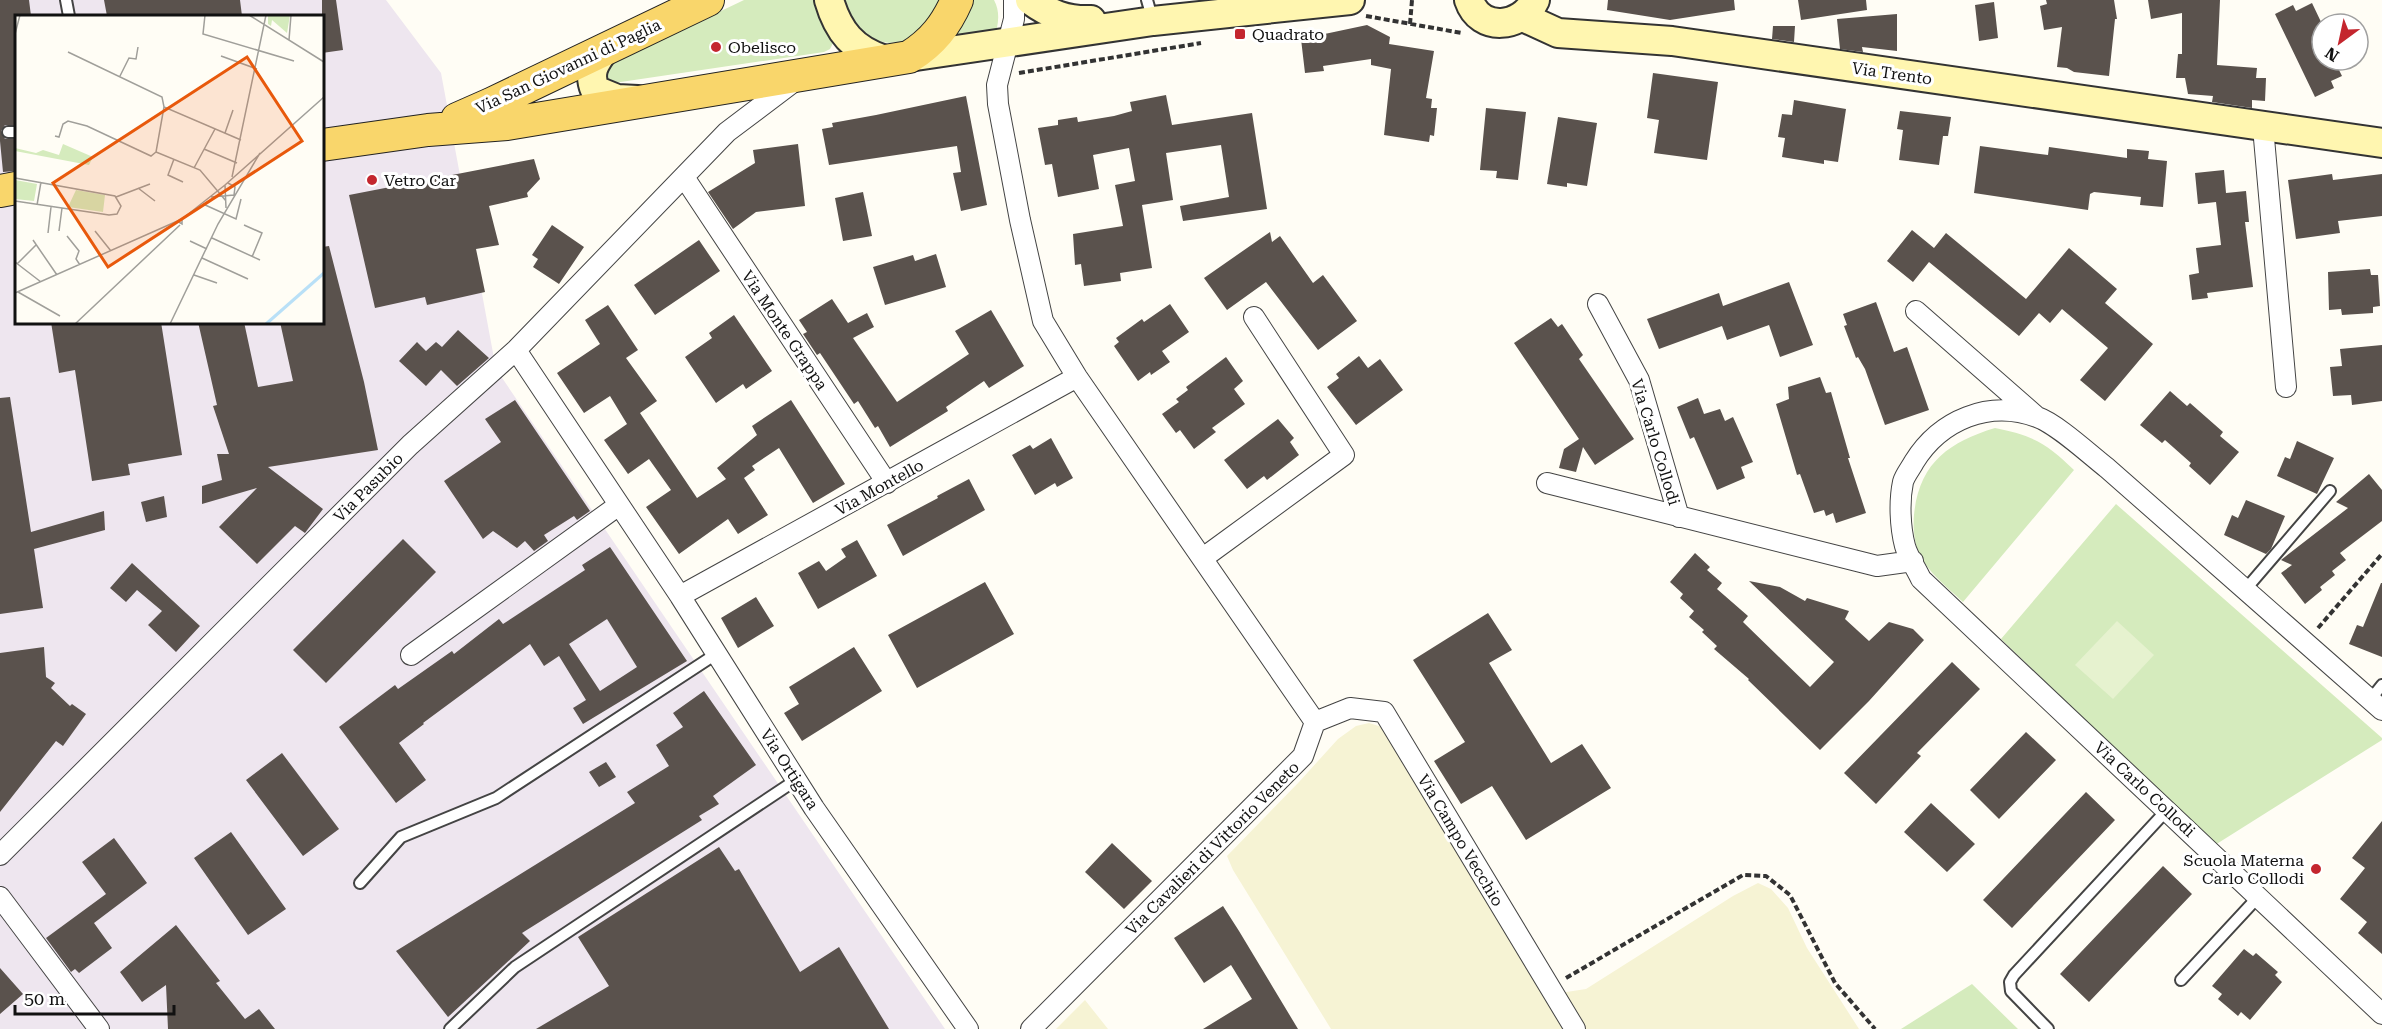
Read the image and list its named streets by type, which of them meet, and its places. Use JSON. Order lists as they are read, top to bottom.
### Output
{
  "streets": {
    "main road": ["Via San Giovanni di Paglia"],
    "street": [
      "Via Trento",
      "Via Monte Grappa",
      "Via Carlo Collodi",
      "Via Pasubio",
      "Via Montello",
      "Via Ortigara",
      "Via Campo Vecchio",
      "Via Cavalieri di Vittorio Veneto"
    ]
  },
  "crossings": [
    ["Via Monte Grappa", "Via Pasubio"],
    ["Via Monte Grappa", "Via Montello"],
    ["Via Pasubio", "Via Ortigara"],
    ["Via Montello", "Via Ortigara"],
    ["Via Campo Vecchio", "Via Cavalieri di Vittorio Veneto"]
  ],
  "places": {
    "transit": ["Quadrato"],
    "other": ["Obelisco", "Vetro Car", "Scuola Materna Carlo Collodi"]
  },
  "scale_bar": "50 m",
  "north": "bottom left"
}
